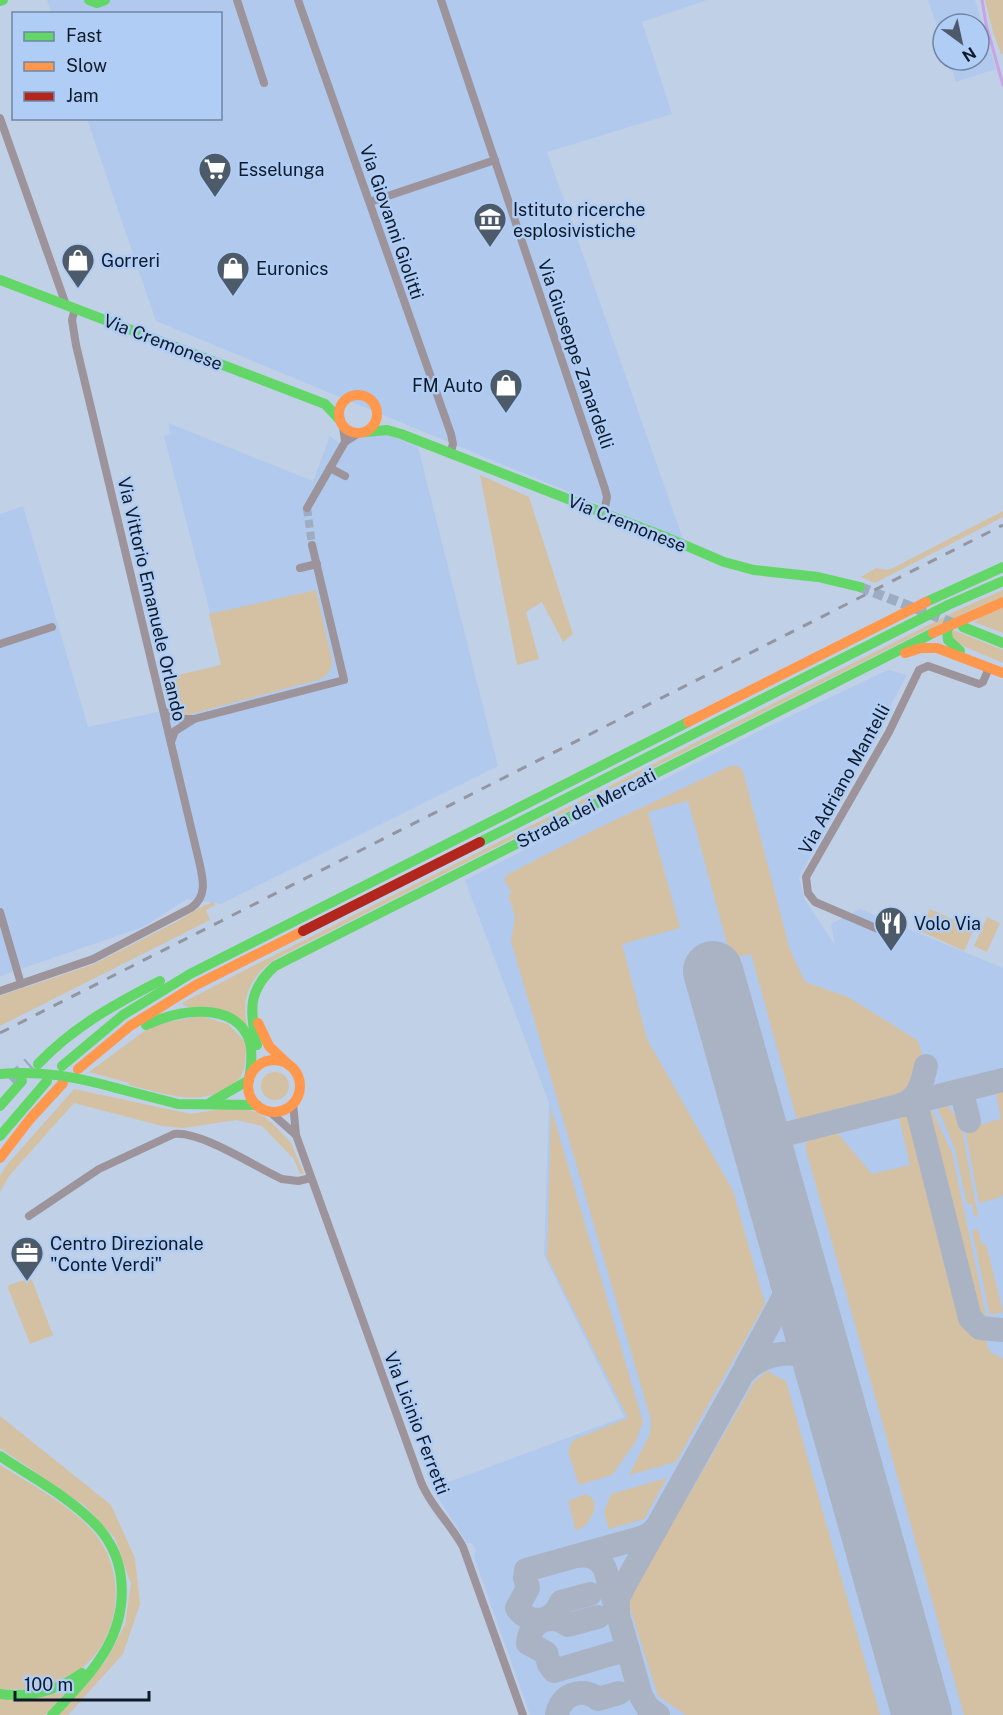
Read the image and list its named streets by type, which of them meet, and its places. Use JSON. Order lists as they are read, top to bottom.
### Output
{
  "streets": {
    "main road": ["Via Cremonese", "Strada dei Mercati"],
    "street": [
      "Via Giovanni Giolitti",
      "Via Giuseppe Zanardelli",
      "Via Vittorio Emanuele Orlando",
      "Via Adriano Mantelli",
      "Via Licinio Ferretti"
    ]
  },
  "crossings": [
    ["Via Giovanni Giolitti", "Via Cremonese"],
    ["Via Cremonese", "Via Giuseppe Zanardelli"],
    ["Via Cremonese", "Via Vittorio Emanuele Orlando"],
    ["Via Adriano Mantelli", "Strada dei Mercati"],
    ["Strada dei Mercati", "Via Licinio Ferretti"]
  ],
  "places": {
    "supermarket": ["Esselunga"],
    "museum": ["Istituto ricerche esplosivistiche"],
    "shop": ["Gorreri", "Euronics", "FM Auto"],
    "restaurant": ["Volo Via"],
    "office": ["Centro Direzionale \"Conte Verdi\""]
  },
  "legend": ["Fast", "Slow", "Jam"],
  "scale_bar": "100 m",
  "north": "bottom right"
}
